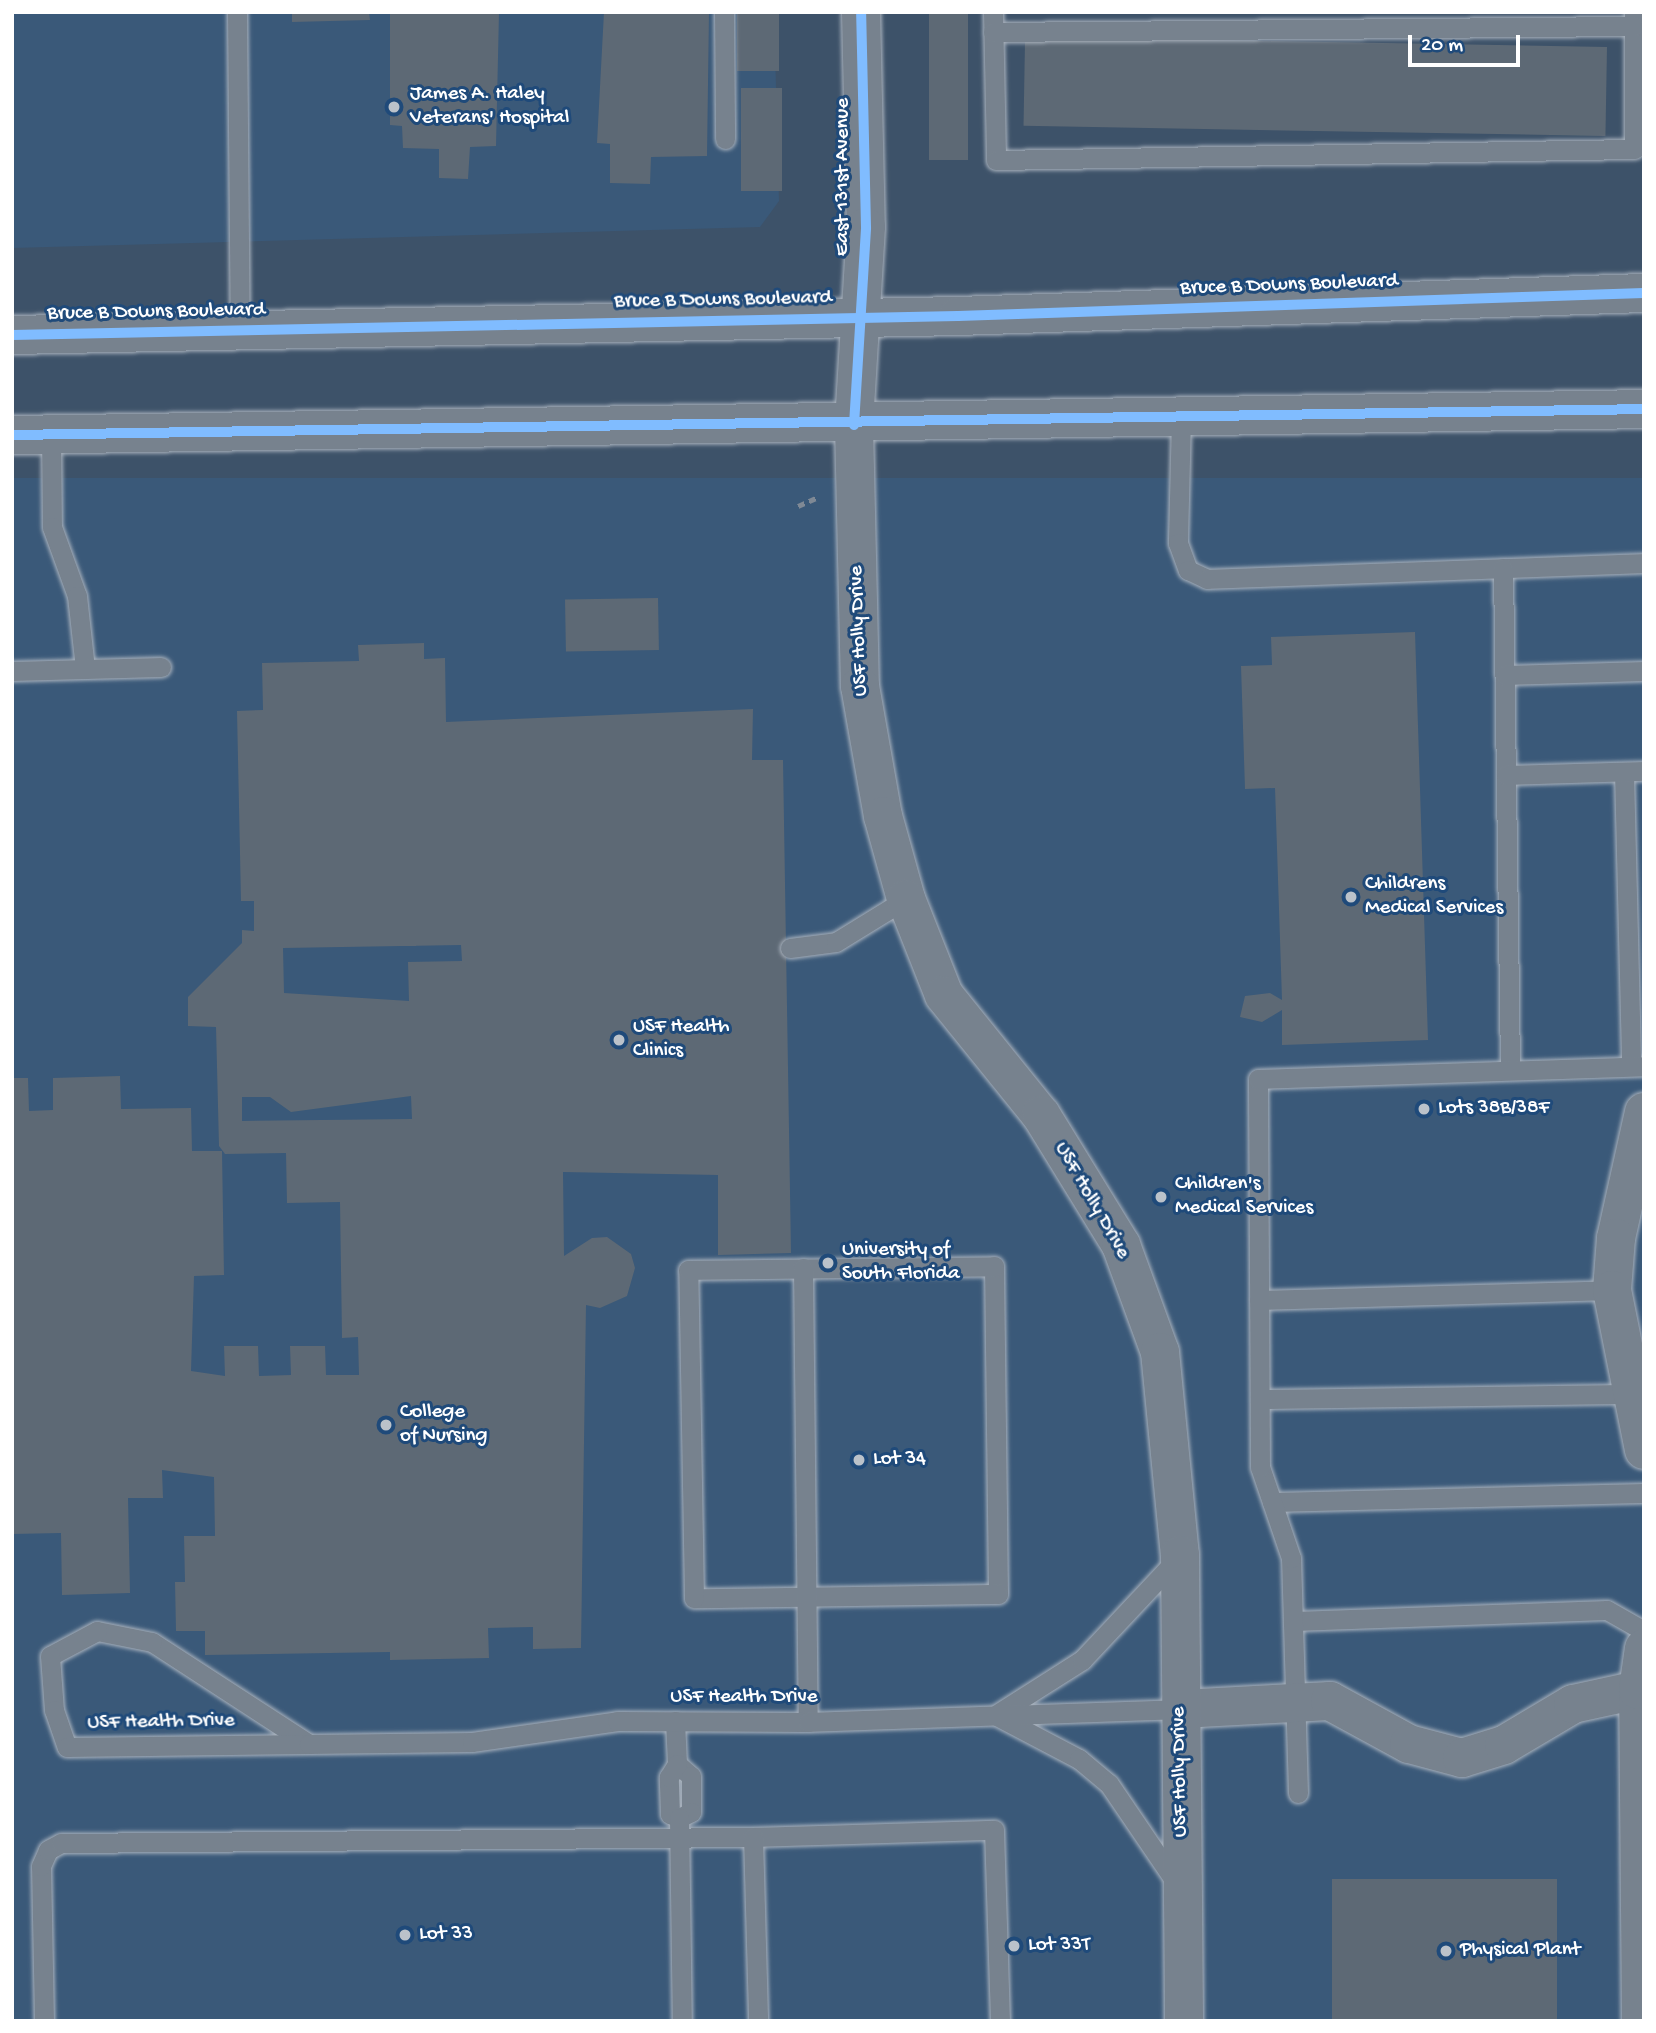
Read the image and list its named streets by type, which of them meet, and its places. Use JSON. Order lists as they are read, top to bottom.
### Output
{
  "streets": {
    "street": ["East 131st Avenue", "Bruce B Downs Boulevard", "USF Holly Drive"],
    "lane": ["USF Health Drive"]
  },
  "crossings": [
    ["East 131st Avenue", "Bruce B Downs Boulevard"],
    ["East 131st Avenue", "USF Holly Drive"],
    ["USF Holly Drive", "USF Health Drive"]
  ],
  "places": [
    "James A. Haley Veterans' Hospital",
    "Childrens Medical Services",
    "USF Health Clinics",
    "Lots 38B/38F",
    "Children's Medical Services",
    "University of South Florida",
    "College of Nursing",
    "Lot 34",
    "Lot 33",
    "Lot 33T",
    "Physical Plant"
  ],
  "scale_bar": "20 m"
}
